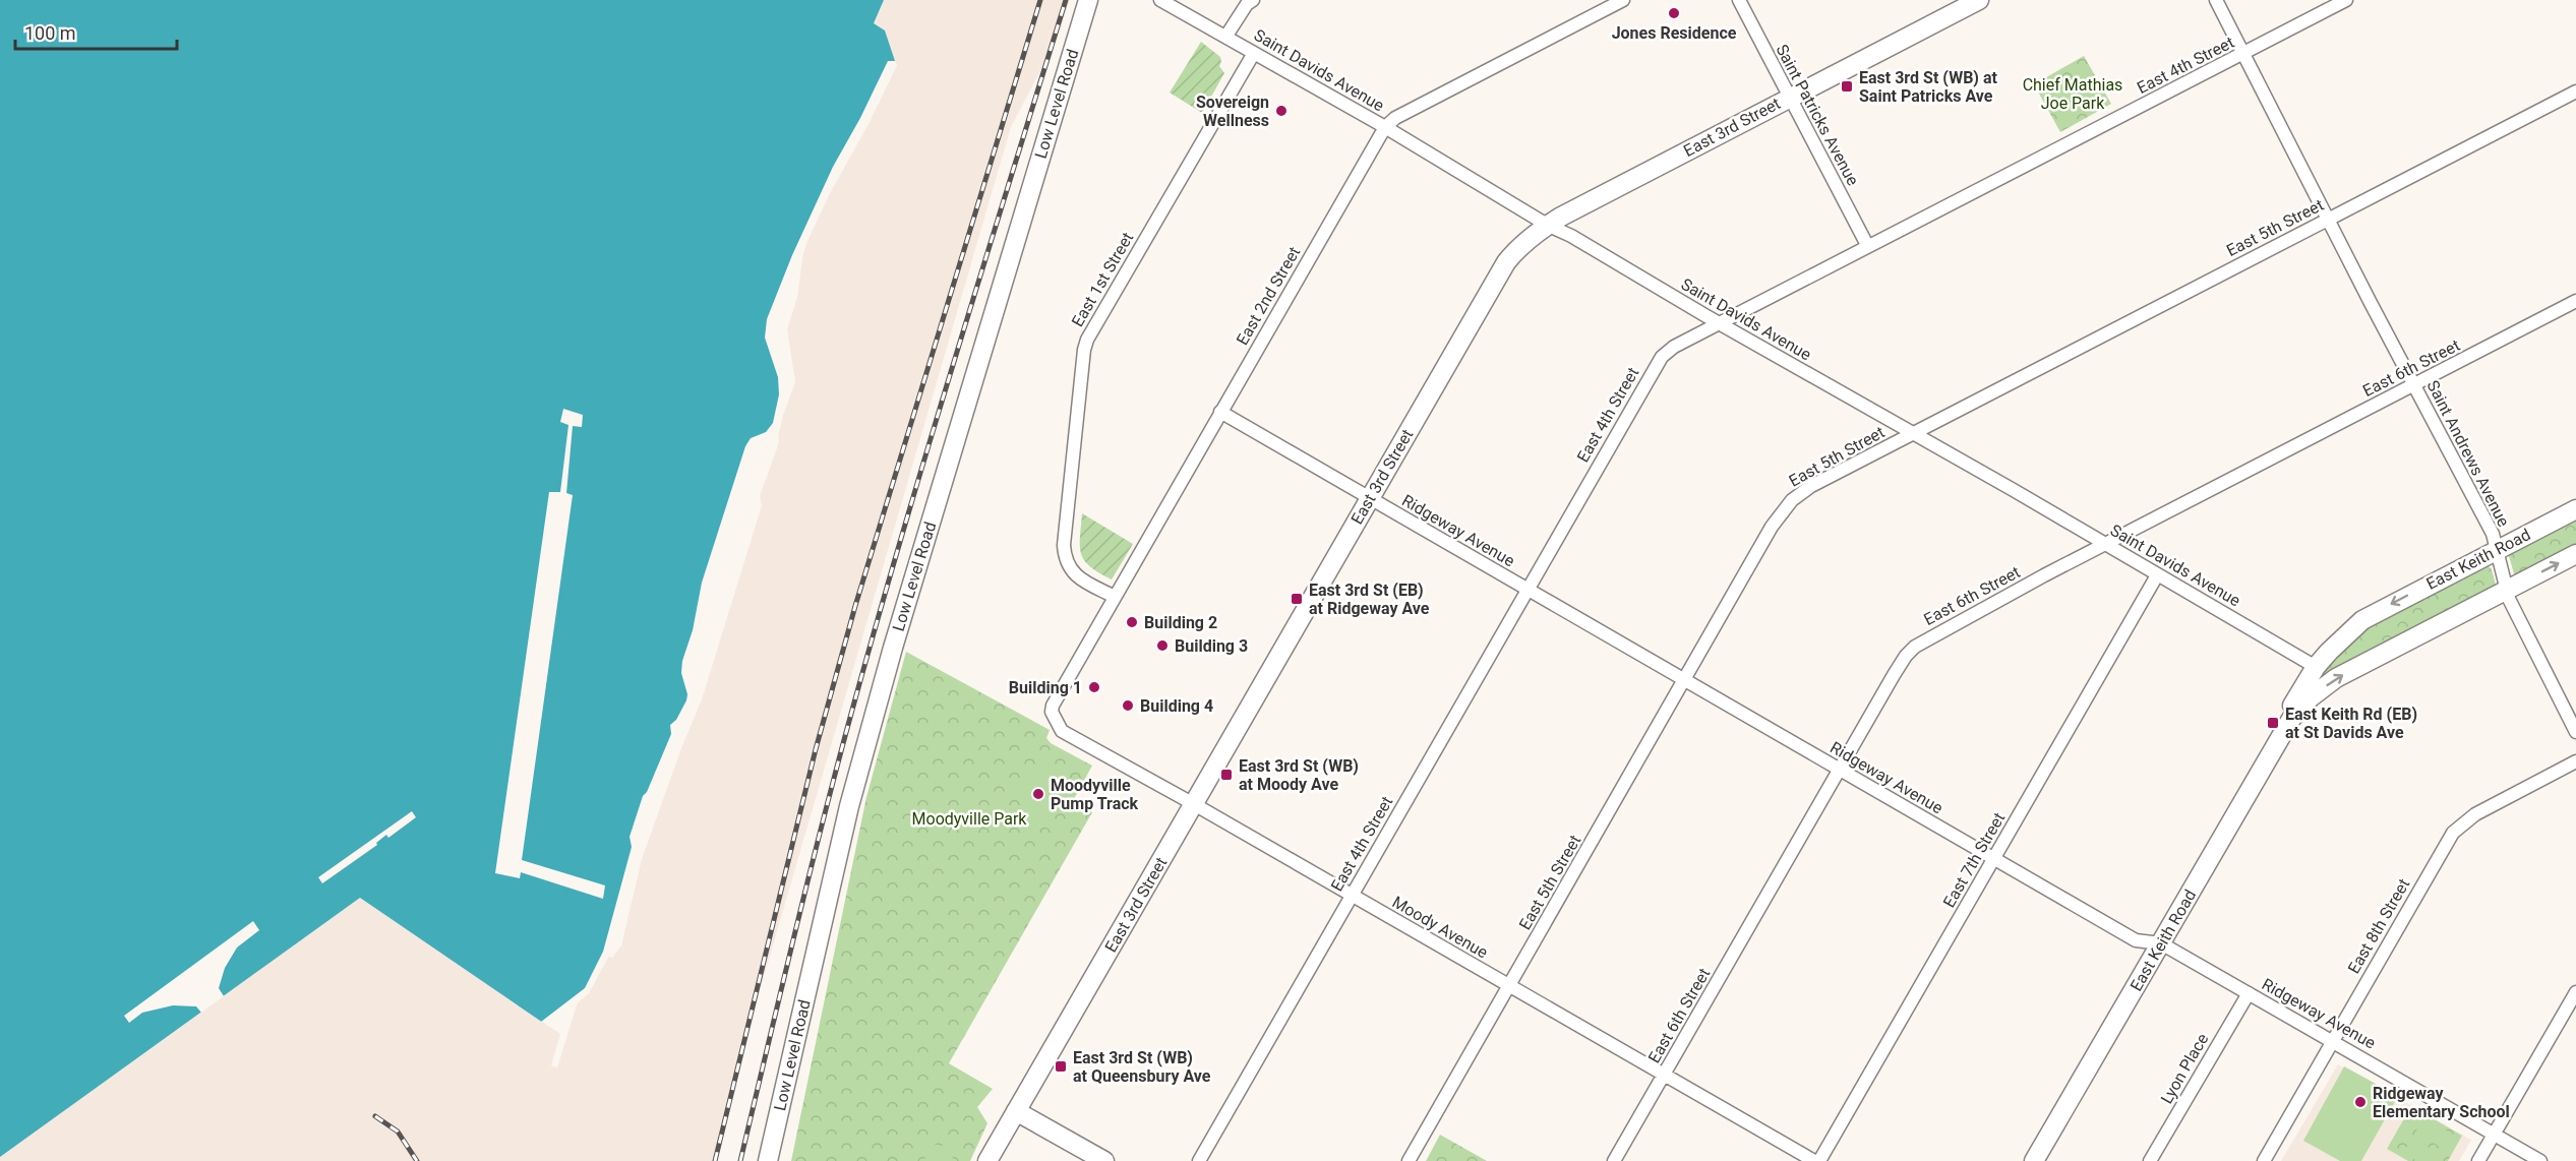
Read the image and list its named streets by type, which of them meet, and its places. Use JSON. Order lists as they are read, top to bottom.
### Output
{
  "streets": {
    "street": [
      "East 4th Street",
      "Saint Davids Avenue",
      "Low Level Road",
      "Saint Patricks Avenue",
      "East 3rd Street",
      "East 5th Street",
      "East 1st Street",
      "East 2nd Street",
      "East 6th Street",
      "Saint Andrews Avenue",
      "Ridgeway Avenue",
      "East Keith Road",
      "East 7th Street",
      "East 8th Street",
      "Moody Avenue",
      "Lyon Place"
    ]
  },
  "crossings": [
    ["East 4th Street", "Saint Davids Avenue"],
    ["East 4th Street", "Saint Patricks Avenue"],
    ["East 4th Street", "Saint Andrews Avenue"],
    ["East 4th Street", "Ridgeway Avenue"],
    ["East 4th Street", "Moody Avenue"],
    ["Saint Davids Avenue", "East 3rd Street"],
    ["Saint Davids Avenue", "East 5th Street"],
    ["Saint Davids Avenue", "East 1st Street"],
    ["Saint Davids Avenue", "East 2nd Street"],
    ["Saint Davids Avenue", "East 6th Street"],
    ["Saint Davids Avenue", "East Keith Road"],
    ["Saint Davids Avenue", "East 7th Street"],
    ["Saint Patricks Avenue", "East 3rd Street"],
    ["East 3rd Street", "Ridgeway Avenue"],
    ["East 3rd Street", "Moody Avenue"],
    ["East 5th Street", "Saint Andrews Avenue"],
    ["East 5th Street", "Ridgeway Avenue"],
    ["East 5th Street", "Moody Avenue"],
    ["East 1st Street", "East 2nd Street"],
    ["East 2nd Street", "Ridgeway Avenue"],
    ["East 2nd Street", "Moody Avenue"],
    ["East 6th Street", "Saint Andrews Avenue"],
    ["East 6th Street", "Ridgeway Avenue"],
    ["East 6th Street", "Moody Avenue"],
    ["Saint Andrews Avenue", "East Keith Road"],
    ["Ridgeway Avenue", "East Keith Road"],
    ["Ridgeway Avenue", "East 7th Street"],
    ["Ridgeway Avenue", "East 8th Street"],
    ["Ridgeway Avenue", "Lyon Place"]
  ],
  "parks": ["Chief Mathias Joe Park", "Moodyville Park"],
  "places": {
    "other": [
      "Jones Residence",
      "Sovereign Wellness",
      "Building 2",
      "Building 3",
      "Building 1",
      "Building 4",
      "Moodyville Pump Track",
      "Ridgeway Elementary School"
    ],
    "transit": [
      "East 3rd St (WB) at Saint Patricks Ave",
      "East 3rd St (EB) at Ridgeway Ave",
      "East Keith Rd (EB) at St Davids Ave",
      "East 3rd St (WB) at Moody Ave",
      "East 3rd St (WB) at Queensbury Ave"
    ]
  },
  "scale_bar": "100 m"
}
